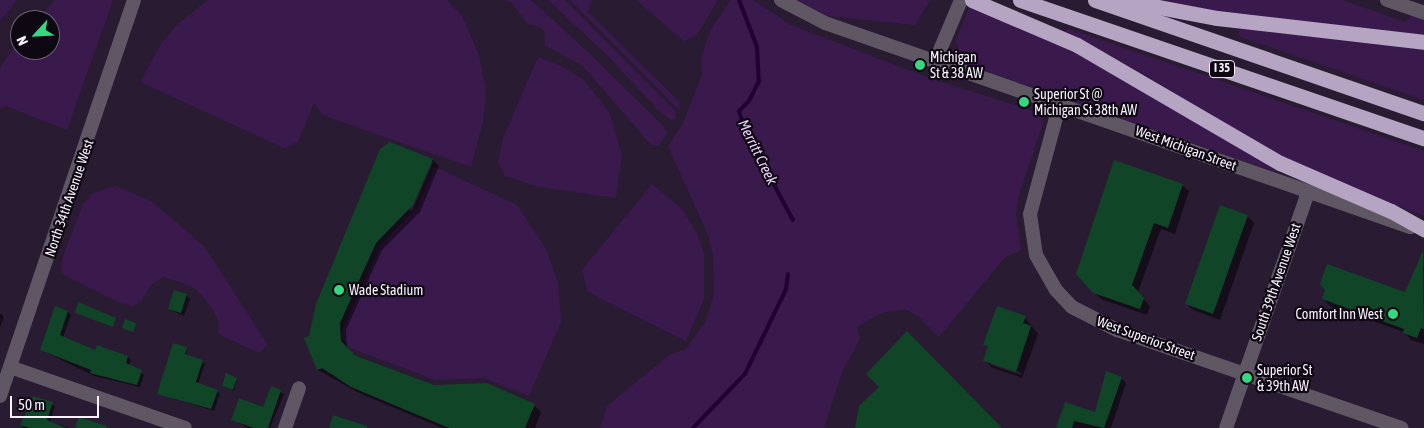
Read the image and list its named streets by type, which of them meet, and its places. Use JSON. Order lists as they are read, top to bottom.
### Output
{
  "streets": {
    "highway": ["I 35"],
    "street": [
      "West Michigan Street",
      "North 34th Avenue West",
      "South 39th Avenue West",
      "West Superior Street"
    ]
  },
  "crossings": [
    ["West Michigan Street", "South 39th Avenue West"],
    ["West Michigan Street", "West Superior Street"],
    ["South 39th Avenue West", "West Superior Street"]
  ],
  "water": ["Merritt Creek"],
  "places": [
    "Michigan St & 38 AW",
    "Superior St @ Michigan St 38th AW",
    "Wade Stadium",
    "Comfort Inn West",
    "Superior St & 39th AW"
  ],
  "scale_bar": "50 m",
  "north": "bottom left"
}
